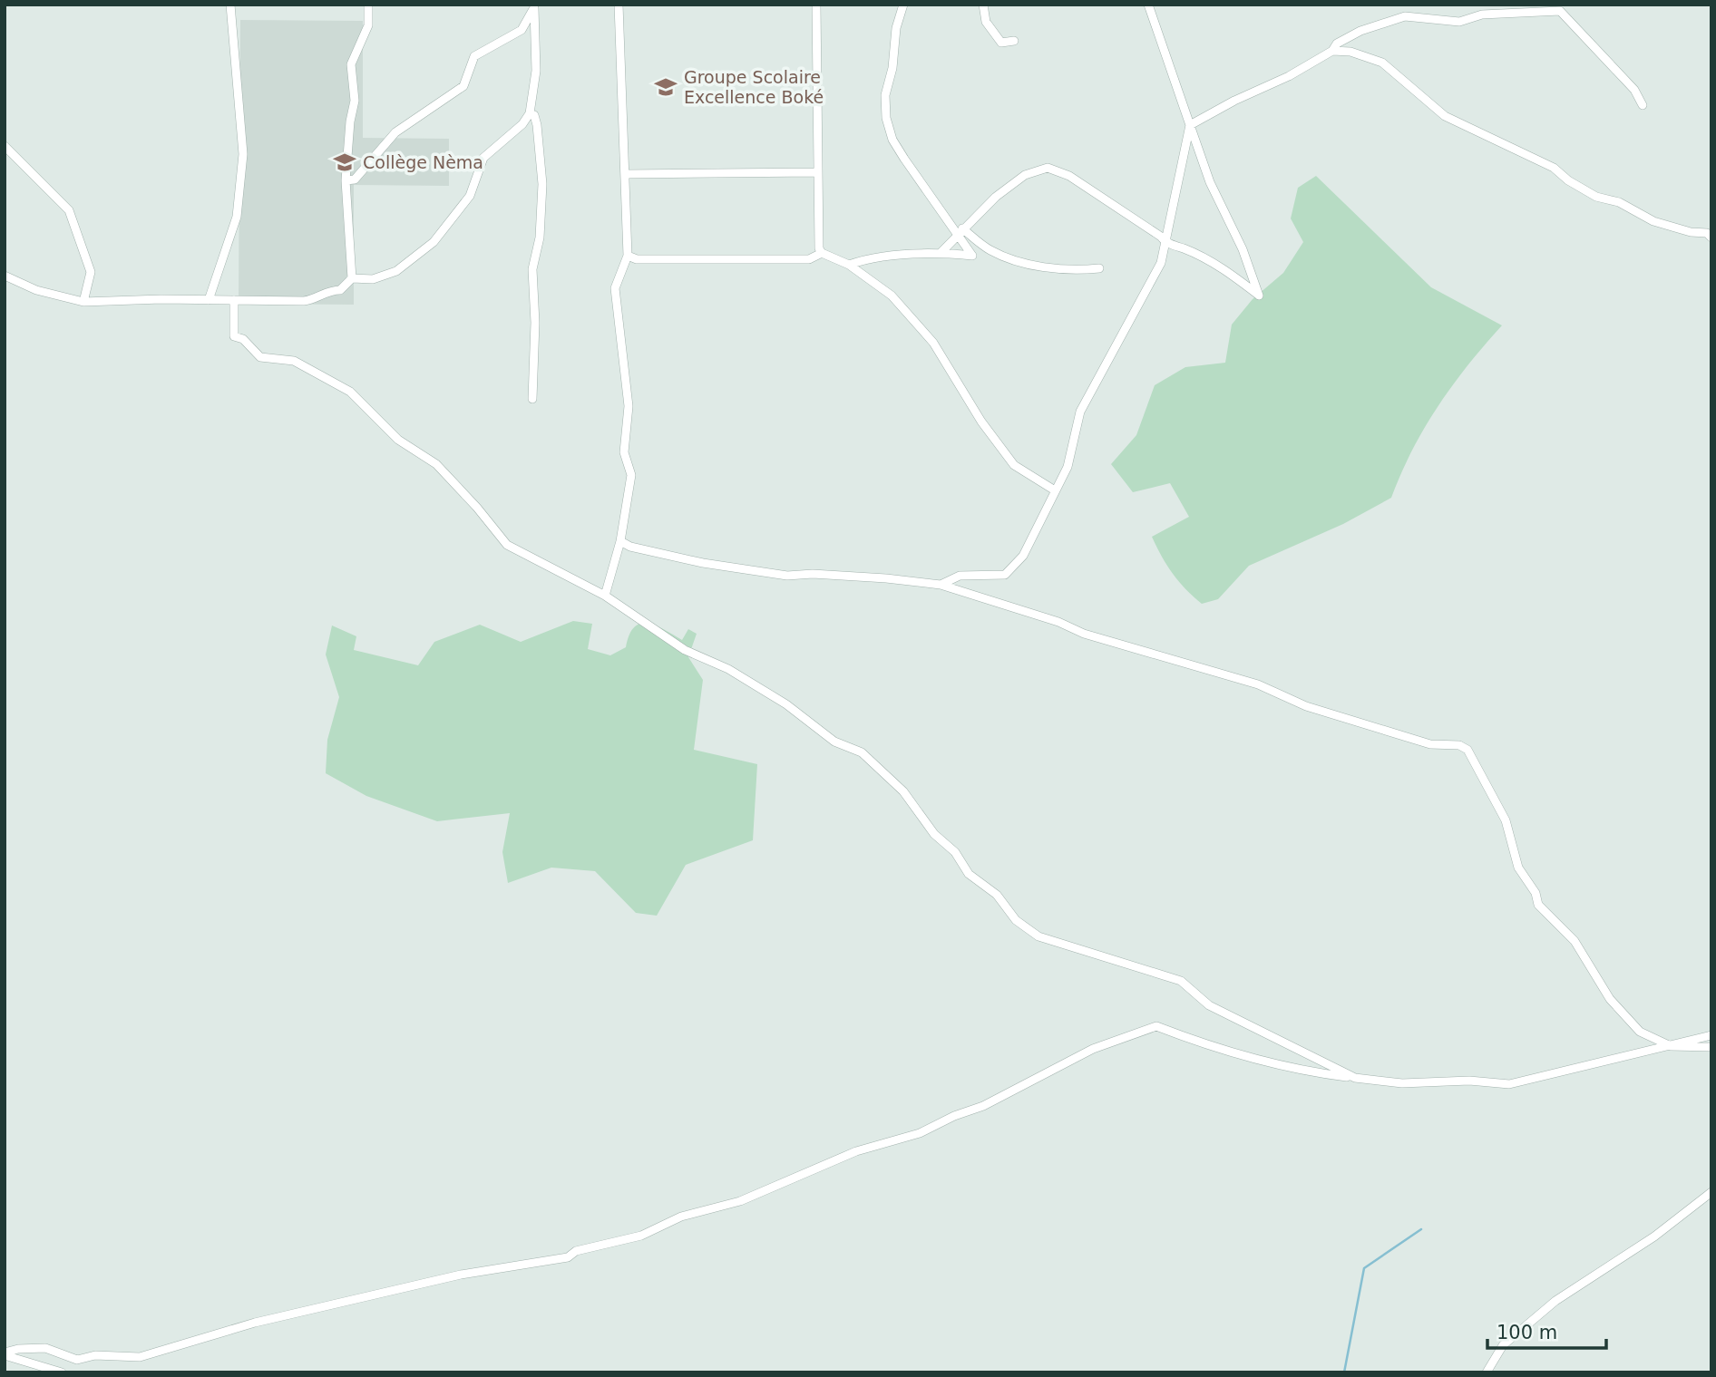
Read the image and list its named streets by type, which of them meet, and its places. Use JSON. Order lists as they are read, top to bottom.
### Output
{
  "places": {
    "school or university": ["Groupe Scolaire Excellence Boké", "Collège Nèma"]
  },
  "scale_bar": "100 m"
}
